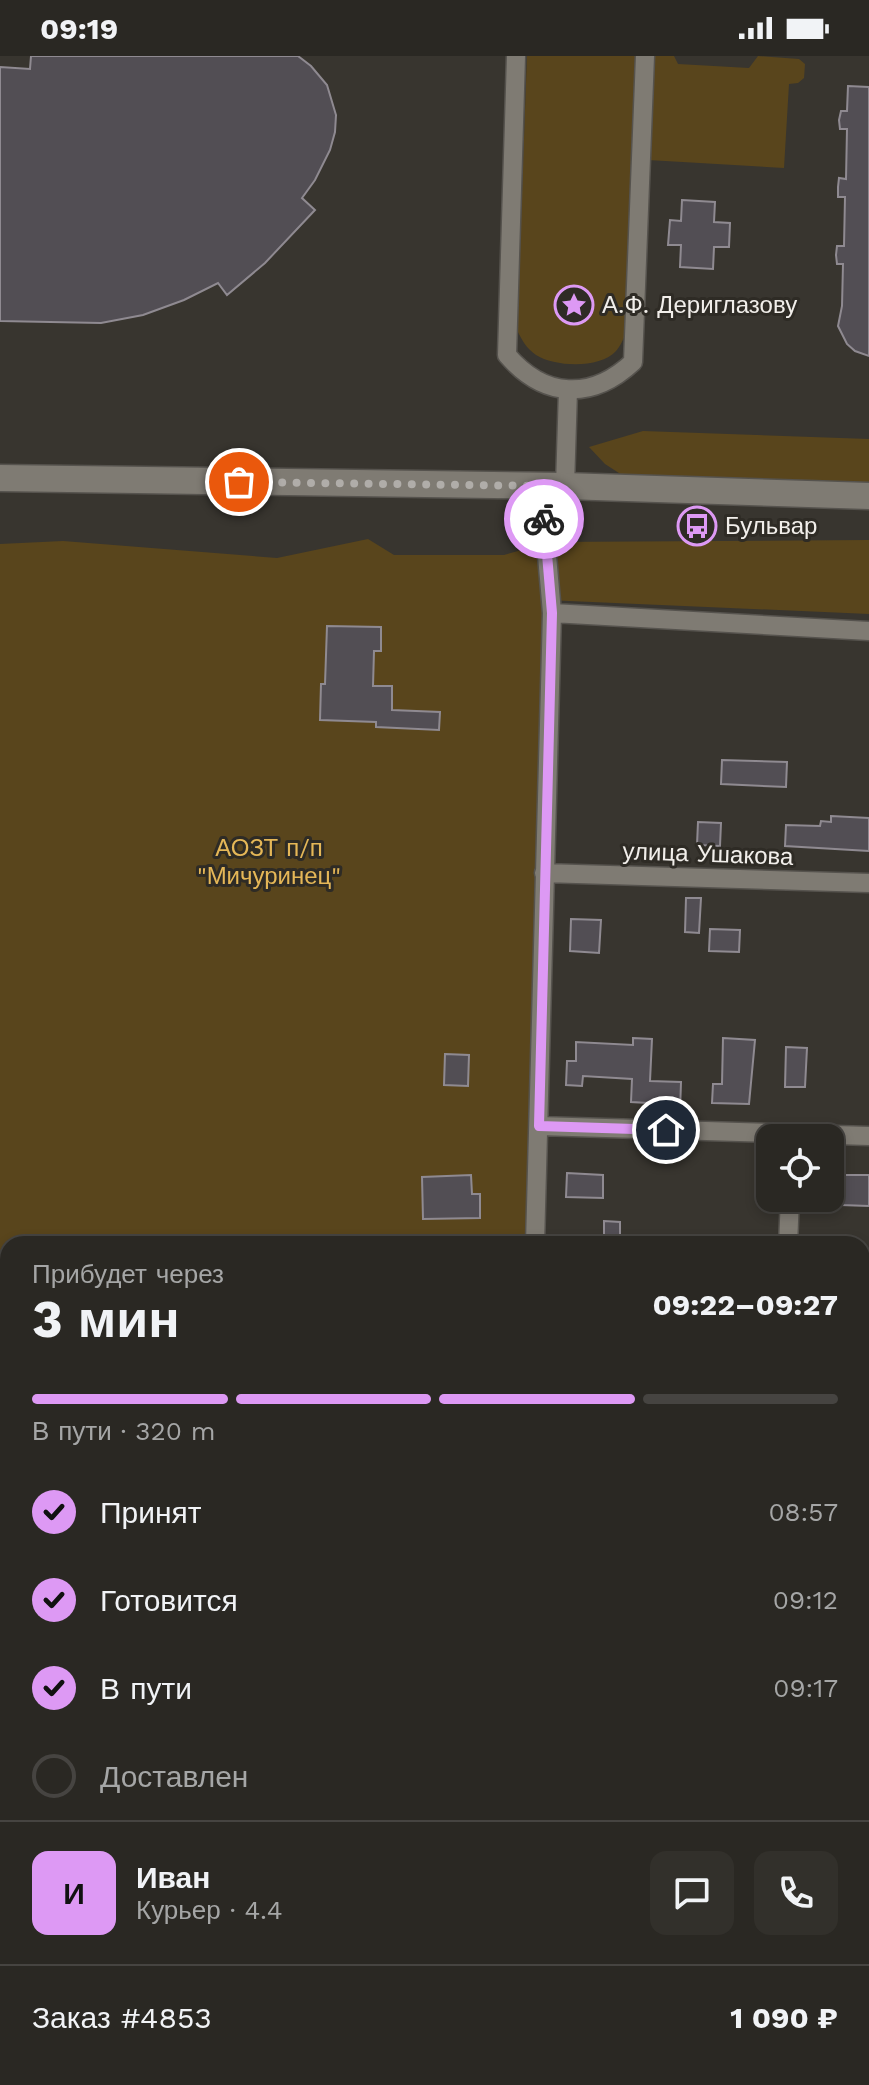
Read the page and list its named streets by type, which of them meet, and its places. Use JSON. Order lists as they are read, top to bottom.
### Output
{
  "streets": {
    "street": ["улица Ушакова"]
  },
  "parks": ["АОЗТ п/п \"Мичуринец\""],
  "places": {
    "place": ["А.Ф. Дериглазову"],
    "bus stop": ["Бульвар"]
  },
  "page": {
    "status": "09:19",
    "heading": ["3 мин", "Прибудет через", "09:22–09:27"],
    "panel": [
      "Иван",
      "Курьер · 4.4",
      "Заказ #4853",
      "1 090 ₽"
    ],
    "bar": "В пути · 320 m",
    "list": [
      ["Принят", "08:57"],
      ["Готовится", "09:12"],
      ["В пути", "09:17"],
      "Доставлен"
    ],
    "round": "И"
  }
}
